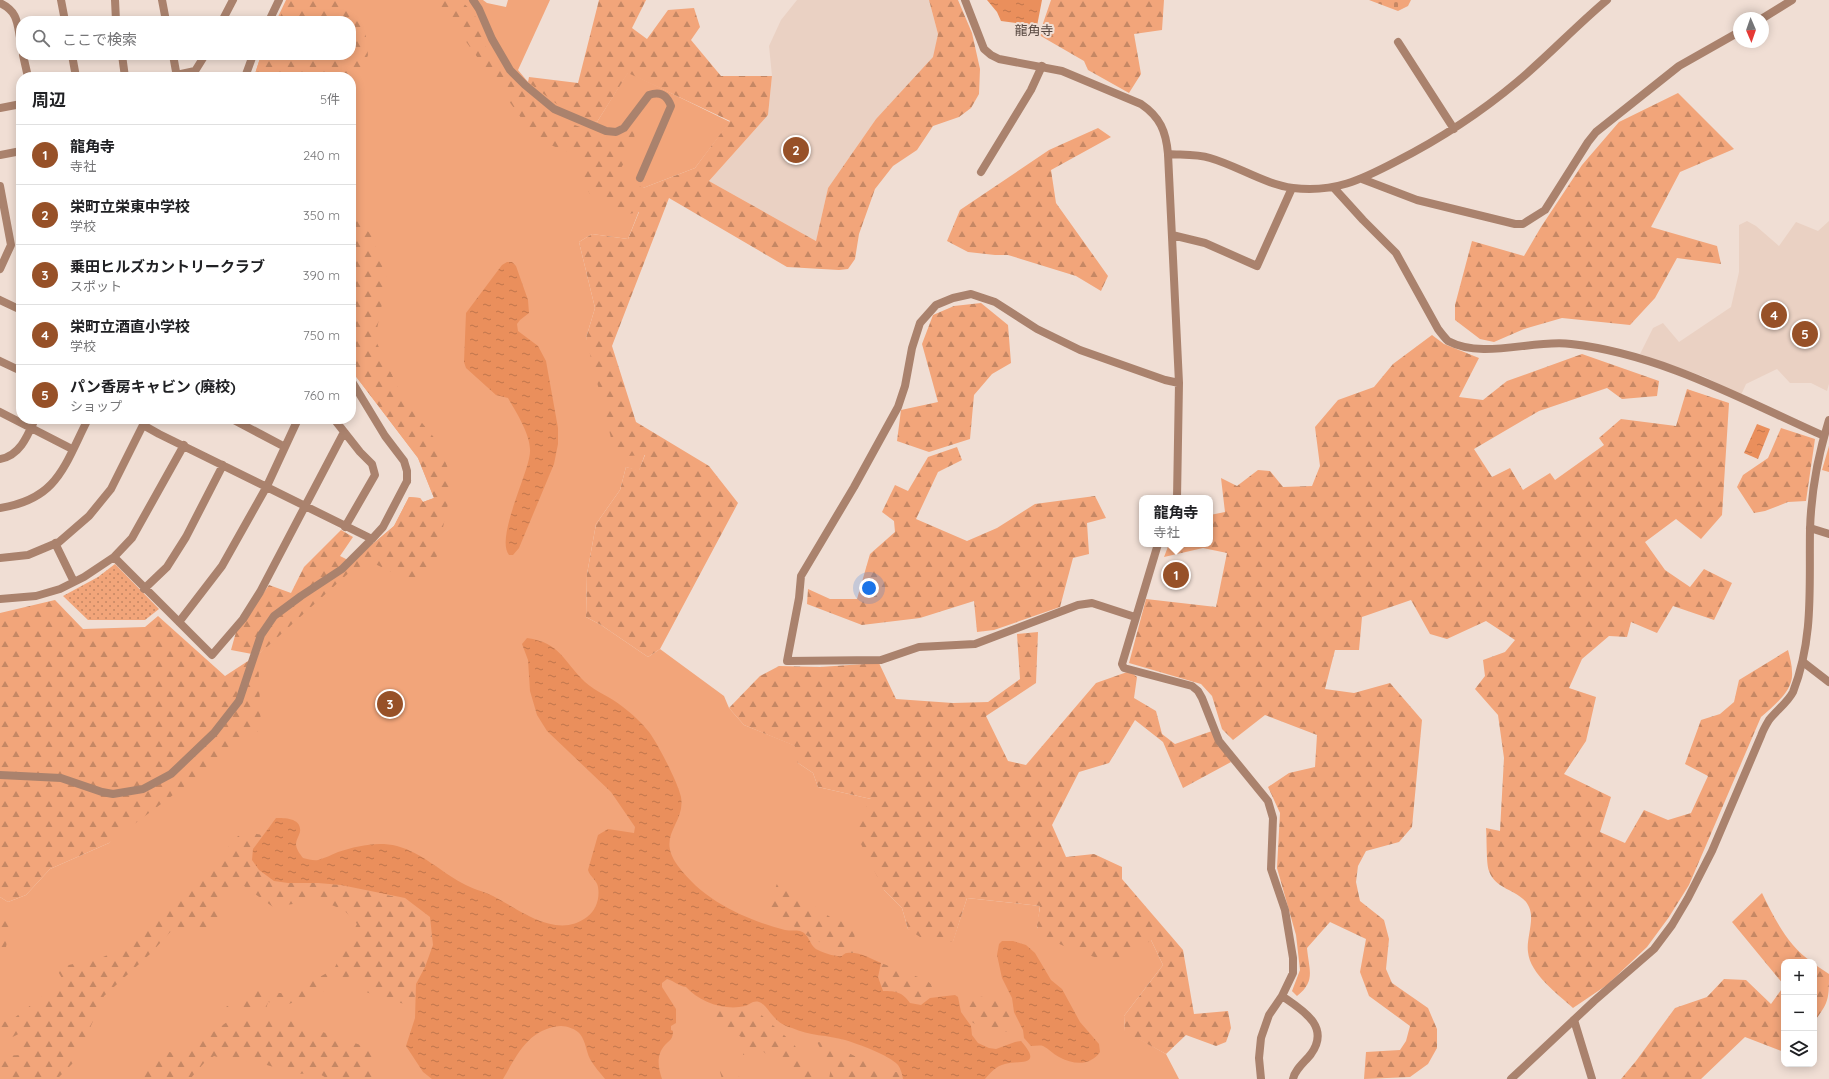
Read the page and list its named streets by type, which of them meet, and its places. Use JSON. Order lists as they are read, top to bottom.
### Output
{
  "districts": ["龍角寺"],
  "north": "bottom",
  "page": {
    "search": "ここで検索",
    "heading": ["周辺", "5件"],
    "list": [
      {
        "mark": "1",
        "name": "龍角寺",
        "note": "寺社",
        "value": "240 m"
      },
      {
        "mark": "2",
        "name": "栄町立栄東中学校",
        "note": "学校",
        "value": "350 m"
      },
      {
        "mark": "3",
        "name": "乗田ヒルズカントリークラブ",
        "note": "スポット",
        "value": "390 m"
      },
      {
        "mark": "4",
        "name": "栄町立酒直小学校",
        "note": "学校",
        "value": "750 m"
      },
      {
        "mark": "5",
        "name": "パン香房キャビン (廃校)",
        "note": "ショップ",
        "value": "760 m"
      }
    ],
    "pins": [
      "2",
      "4",
      "5",
      "1",
      "3"
    ],
    "popup": ["龍角寺", "寺社"],
    "map_buttons": ["+", "−"]
  }
}
